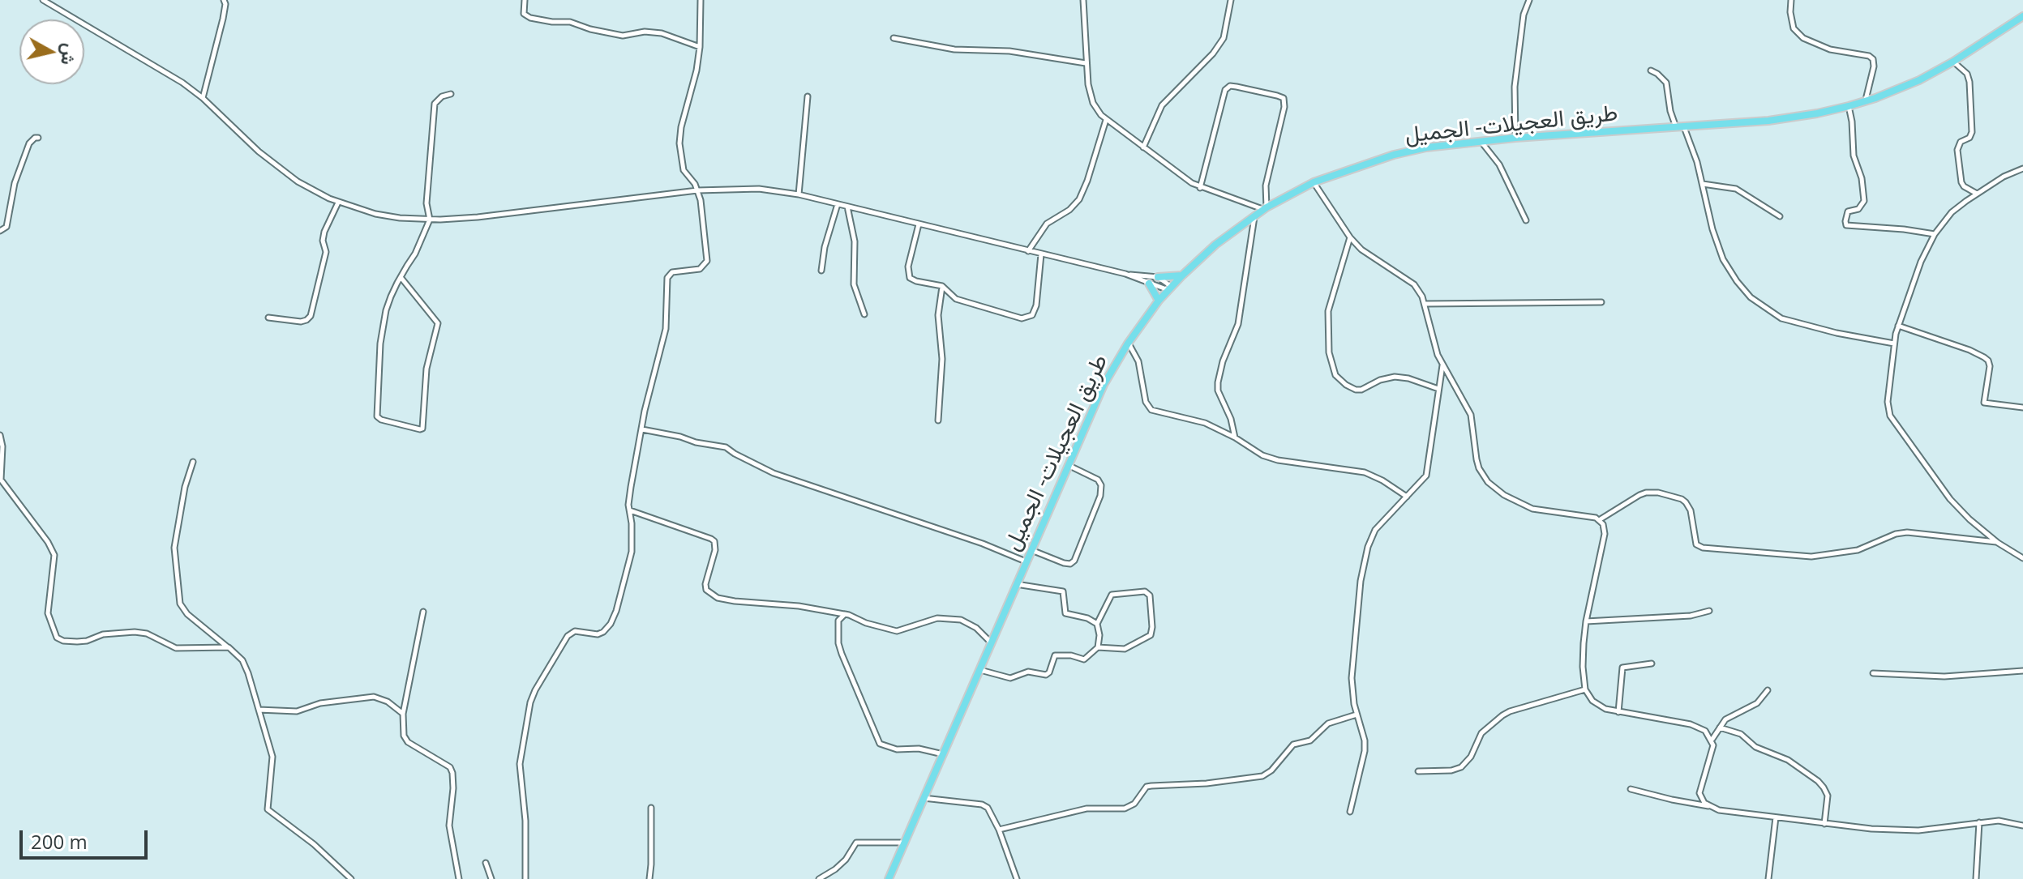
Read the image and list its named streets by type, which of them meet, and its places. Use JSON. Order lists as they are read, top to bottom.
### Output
{
  "streets": {
    "main road": ["طريق العجيلات- الجميل"]
  },
  "scale_bar": "200 m",
  "north": "right"
}
